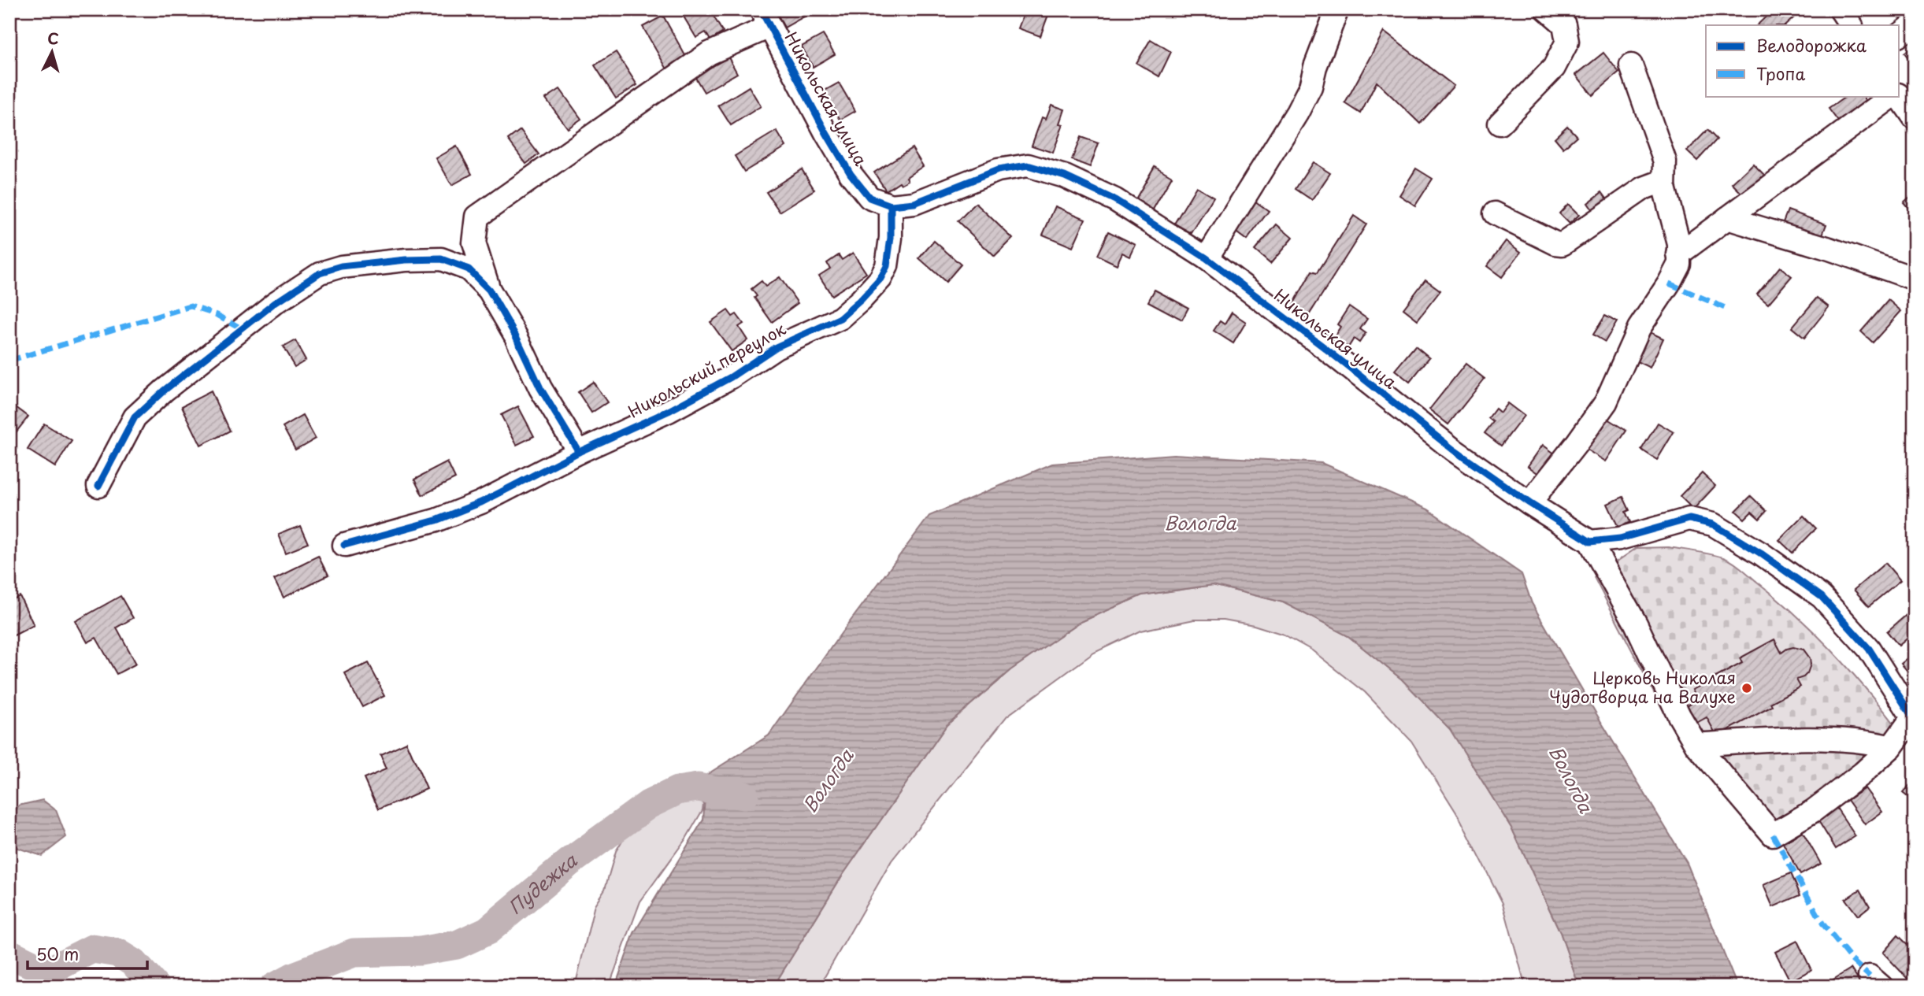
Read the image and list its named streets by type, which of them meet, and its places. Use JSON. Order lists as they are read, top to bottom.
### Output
{
  "streets": {
    "street": ["Никольская улица", "Никольский переулок"]
  },
  "crossings": [
    ["Никольская улица", "Никольский переулок"]
  ],
  "water": ["Вологда", "Пудежка"],
  "places": ["Церковь Николая Чудотворца на Валухе"],
  "legend": ["Велодорожка", "Тропа"],
  "scale_bar": "50 m",
  "north": "top"
}
